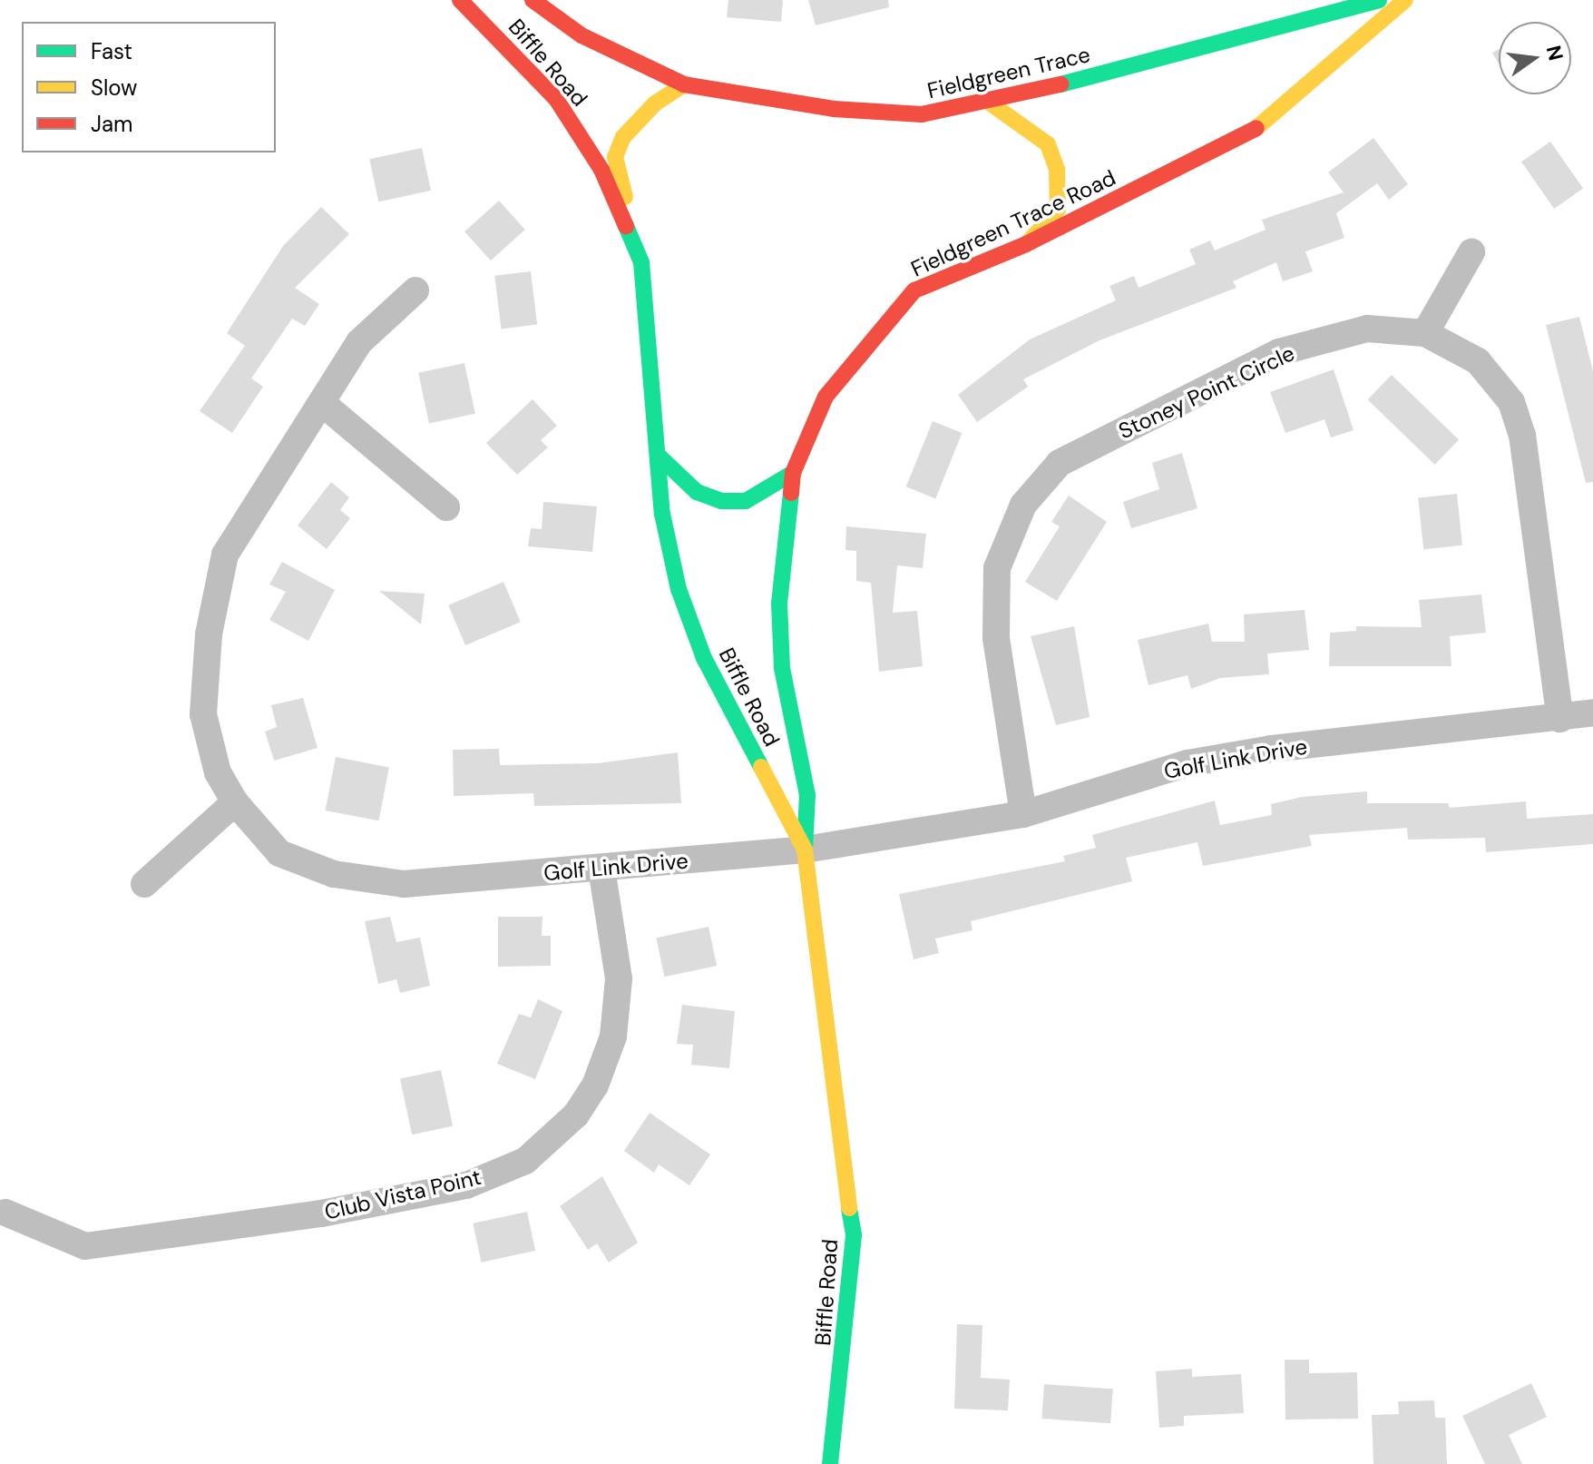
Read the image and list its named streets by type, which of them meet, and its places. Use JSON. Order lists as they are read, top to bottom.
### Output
{
  "streets": {
    "street": [
      "Biffle Road",
      "Fieldgreen Trace",
      "Fieldgreen Trace Road",
      "Stoney Point Circle",
      "Golf Link Drive",
      "Club Vista Point"
    ]
  },
  "crossings": [
    ["Biffle Road", "Fieldgreen Trace Road"],
    ["Biffle Road", "Golf Link Drive"],
    ["Fieldgreen Trace Road", "Golf Link Drive"],
    ["Stoney Point Circle", "Golf Link Drive"],
    ["Golf Link Drive", "Club Vista Point"]
  ],
  "legend": ["Fast", "Slow", "Jam"],
  "north": "right"
}
